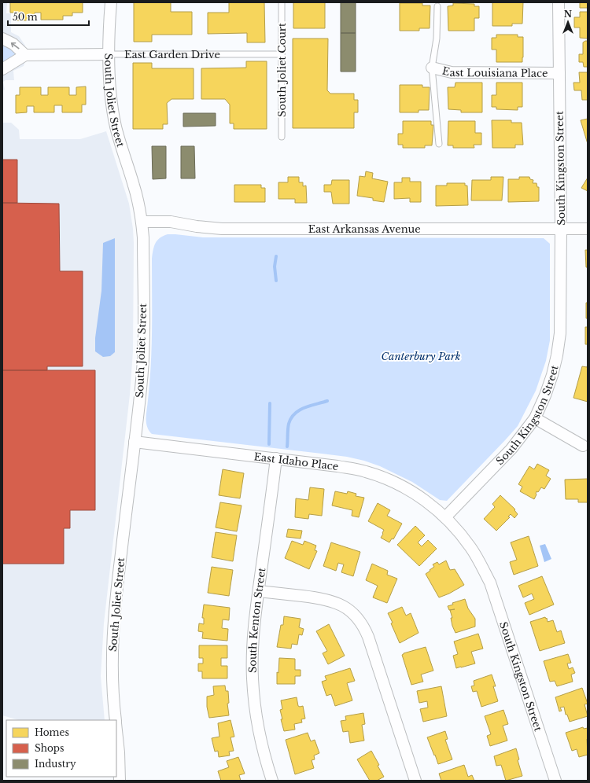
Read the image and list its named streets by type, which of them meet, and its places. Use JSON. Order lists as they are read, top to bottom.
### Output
{
  "streets": {
    "street": [
      "East Garden Drive",
      "East Louisiana Place",
      "South Joliet Street",
      "South Kingston Street",
      "East Arkansas Avenue",
      "East Idaho Place",
      "South Kenton Street"
    ],
    "lane": ["South Joliet Court"]
  },
  "crossings": [
    ["East Garden Drive", "South Joliet Court"],
    ["East Garden Drive", "South Joliet Street"],
    ["East Louisiana Place", "South Kingston Street"],
    ["South Joliet Street", "East Arkansas Avenue"],
    ["South Joliet Street", "East Idaho Place"],
    ["South Kingston Street", "East Arkansas Avenue"],
    ["South Kingston Street", "East Idaho Place"],
    ["East Idaho Place", "South Kenton Street"]
  ],
  "parks": ["Canterbury Park"],
  "legend": ["Homes", "Shops", "Industry"],
  "scale_bar": "50 m",
  "north": "top"
}
